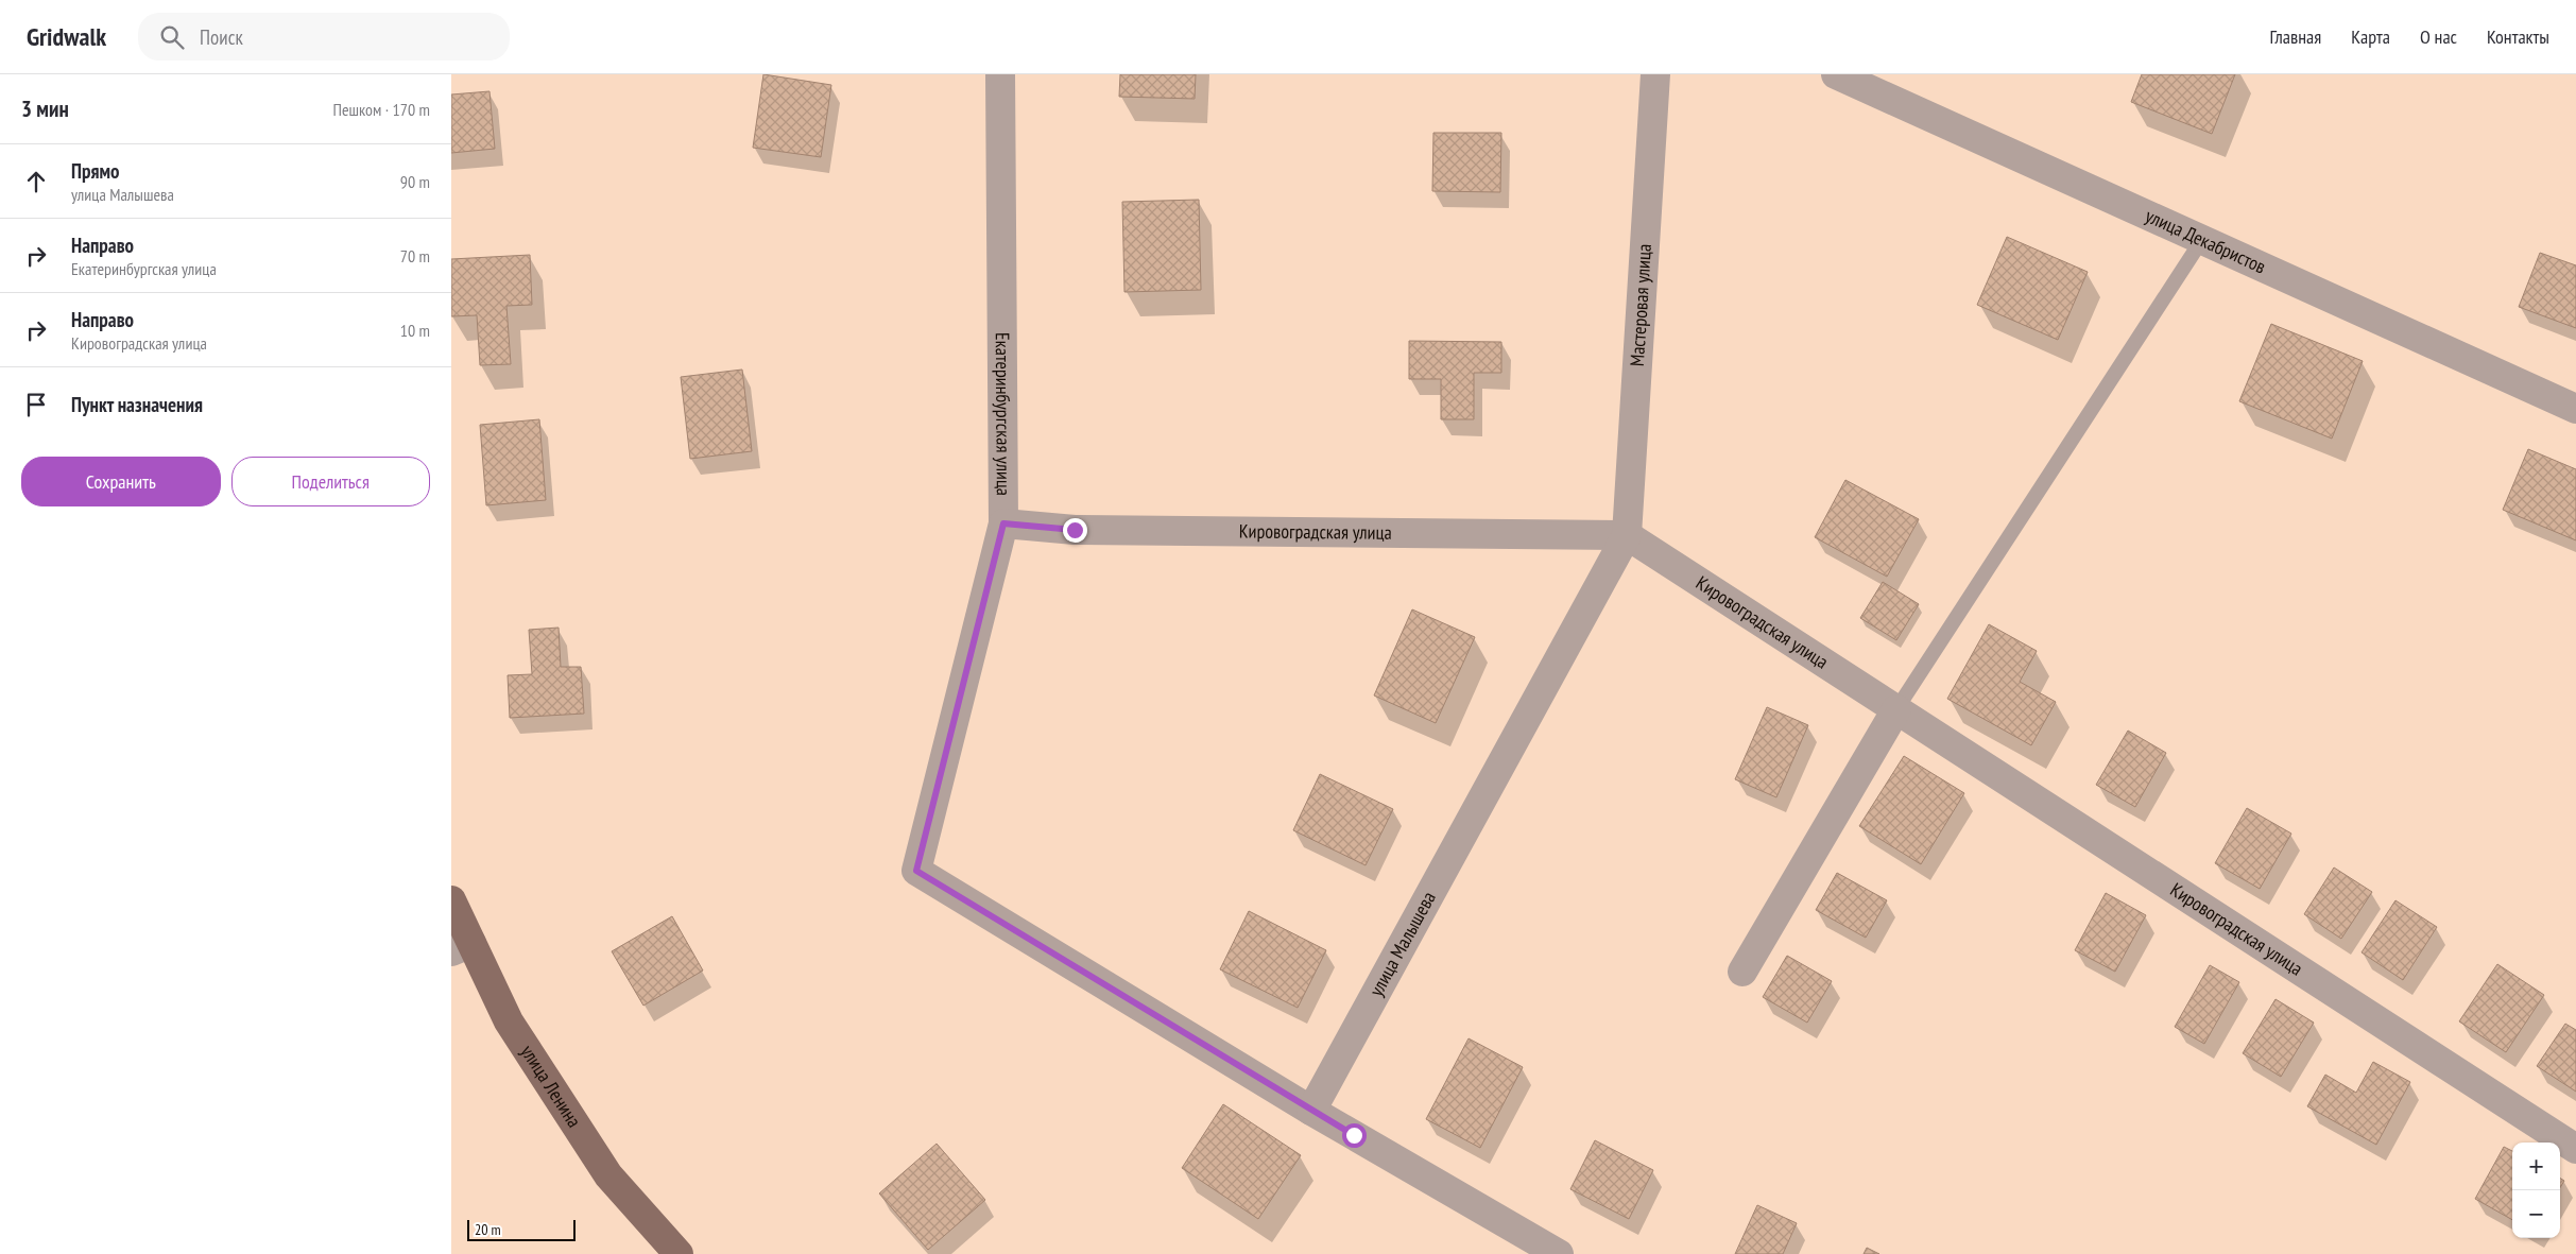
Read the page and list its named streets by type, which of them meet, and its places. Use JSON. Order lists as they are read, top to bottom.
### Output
{
  "streets": {
    "main road": ["улица Ленина"],
    "street": [
      "улица Декабристов",
      "Мастеровая улица",
      "Екатеринбургская улица",
      "Кировоградская улица",
      "улица Малышева"
    ]
  },
  "crossings": [
    ["Мастеровая улица", "Кировоградская улица"],
    ["Мастеровая улица", "улица Малышева"],
    ["Екатеринбургская улица", "Кировоградская улица"],
    ["Екатеринбургская улица", "улица Малышева"],
    ["Кировоградская улица", "улица Малышева"]
  ],
  "scale_bar": "20 m",
  "page": {
    "header": "Gridwalk",
    "search": "Поиск",
    "nav": [
      "Главная",
      "Карта",
      "О нас",
      "Контакты"
    ],
    "heading": ["3 мин", "Пешком · 170 m"],
    "list": [
      ["Прямо", "улица Малышева", "90 m"],
      ["Направо", "Екатеринбургская улица", "70 m"],
      ["Направо", "Кировоградская улица", "10 m"],
      "Пункт назначения"
    ],
    "buttons": ["Сохранить", "Поделиться"],
    "map_buttons": ["+", "−"],
    "scale": "20 m"
  }
}
